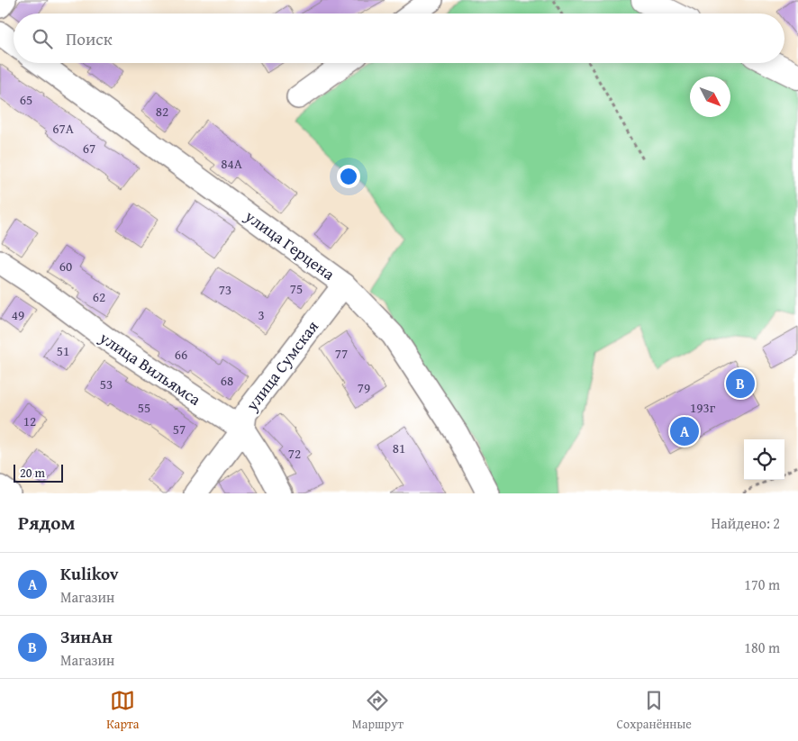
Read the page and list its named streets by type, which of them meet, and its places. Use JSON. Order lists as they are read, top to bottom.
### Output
{
  "streets": {
    "street": ["улица Герцена", "улица Сумская", "улица Вильямса"]
  },
  "crossings": [
    ["улица Герцена", "улица Сумская"],
    ["улица Сумская", "улица Вильямса"]
  ],
  "house_numbers": [
    "65",
    "82",
    "67А",
    "67",
    "84А",
    "60",
    "75",
    "73",
    "62",
    "49",
    "3",
    "51",
    "77",
    "66",
    "68",
    "53",
    "79",
    "55",
    "193г",
    "12",
    "57",
    "81",
    "72"
  ],
  "scale_bar": "20 m",
  "north": "bottom right",
  "page": {
    "search": "Поиск",
    "pins": ["B", "A"],
    "scale": "20 m",
    "heading": ["Рядом", "Найдено: 2"],
    "list": [
      {
        "mark": "A",
        "name": "Kulikov",
        "note": "Магазин",
        "value": "170 m"
      },
      {
        "mark": "B",
        "name": "ЗинАн",
        "note": "Магазин",
        "value": "180 m"
      }
    ],
    "nav": ["Карта", "Маршрут", "Сохранённые"]
  }
}
